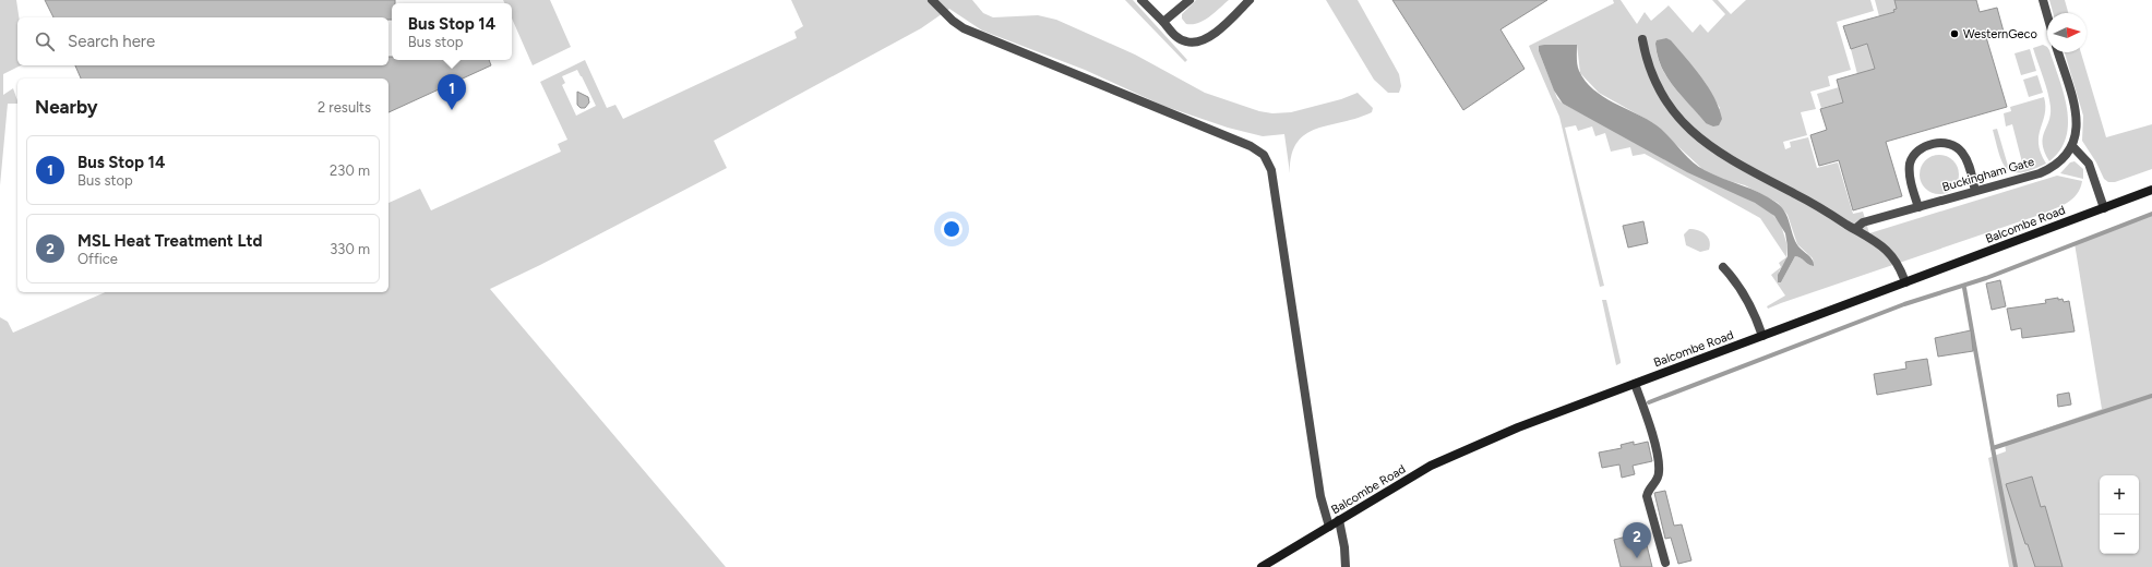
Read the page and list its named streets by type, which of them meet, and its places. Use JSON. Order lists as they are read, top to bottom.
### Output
{
  "streets": {
    "main road": ["Balcombe Road"],
    "street": ["Buckingham Gate"]
  },
  "places": ["WesternGeco"],
  "north": "right",
  "page": {
    "popup": ["Bus Stop 14", "Bus stop"],
    "search": "Search here",
    "pins": ["1", "2"],
    "heading": ["Nearby", "2 results"],
    "list": [
      {
        "mark": "1",
        "name": "Bus Stop 14",
        "note": "Bus stop",
        "value": "230 m"
      },
      {
        "mark": "2",
        "name": "MSL Heat Treatment Ltd",
        "note": "Office",
        "value": "330 m"
      }
    ],
    "map_buttons": ["+", "−"]
  }
}
